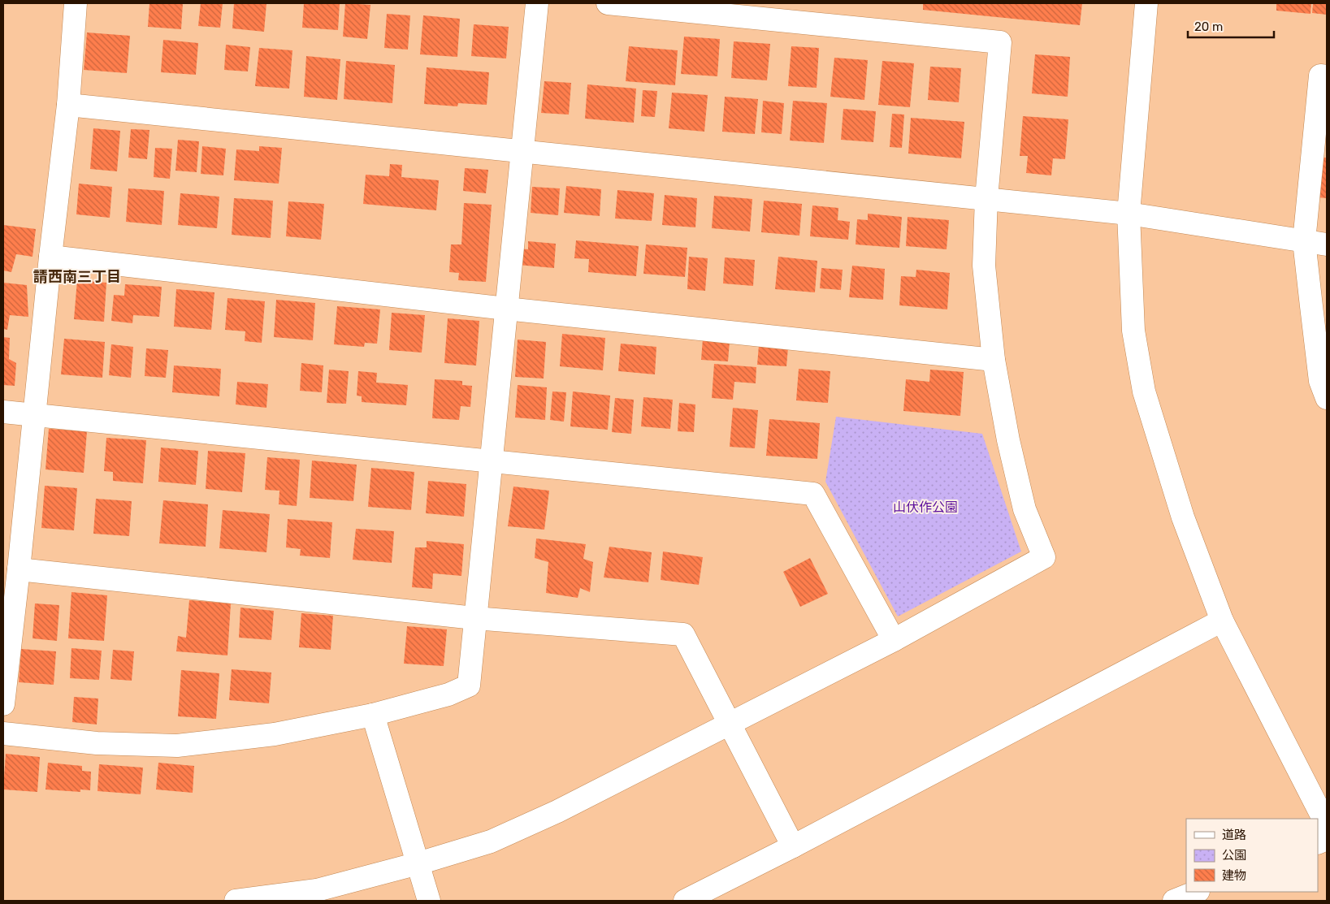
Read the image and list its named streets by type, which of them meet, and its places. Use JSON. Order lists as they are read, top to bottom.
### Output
{
  "districts": ["請西南三丁目"],
  "parks": ["山伏作公園"],
  "legend": ["道路", "公園", "建物"],
  "scale_bar": "20 m"
}
